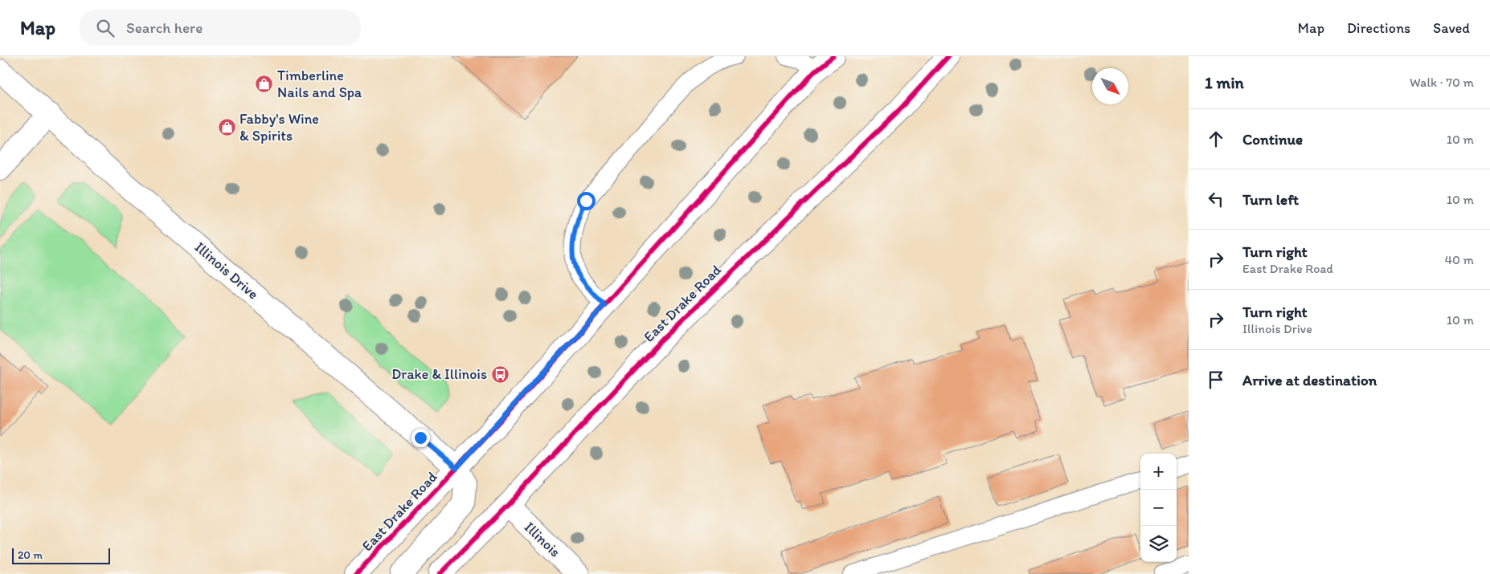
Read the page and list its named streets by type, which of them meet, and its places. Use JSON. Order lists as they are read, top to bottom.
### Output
{
  "streets": {
    "main road": ["Illinois Drive", "East Drake Road", "Illinois"]
  },
  "crossings": [
    ["Illinois Drive", "East Drake Road"],
    ["East Drake Road", "Illinois"]
  ],
  "places": {
    "shop": ["Timberline Nails and Spa", "Fabby's Wine & Spirits"],
    "bus stop": ["Drake & Illinois"]
  },
  "scale_bar": "20 m",
  "north": "bottom right",
  "page": {
    "header": "Map",
    "search": "Search here",
    "nav": ["Map", "Directions", "Saved"],
    "heading": ["1 min", "Walk · 70 m"],
    "list": [
      ["Continue", "10 m"],
      ["Turn left", "10 m"],
      ["Turn right", "East Drake Road", "40 m"],
      ["Turn right", "Illinois Drive", "10 m"],
      "Arrive at destination"
    ],
    "map_buttons": ["+", "−"],
    "scale": "20 m"
  }
}
